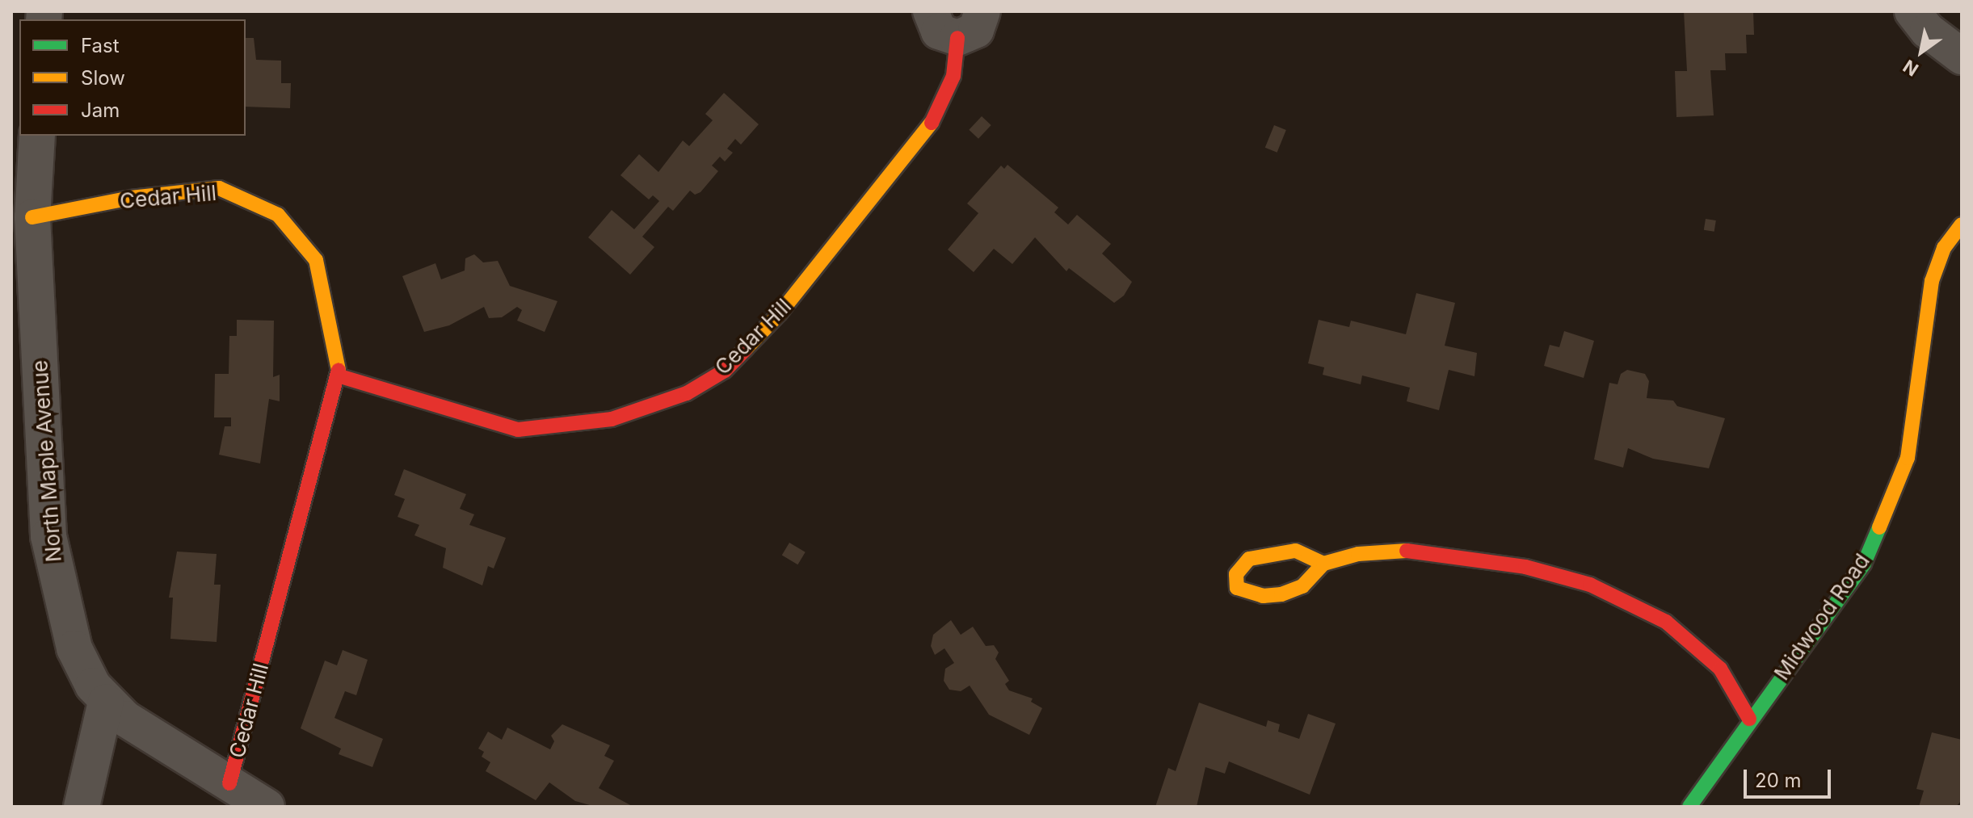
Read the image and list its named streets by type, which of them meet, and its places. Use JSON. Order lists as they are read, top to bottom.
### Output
{
  "streets": {
    "street": ["Cedar Hill", "North Maple Avenue", "Midwood Road"]
  },
  "crossings": [
    ["Cedar Hill", "North Maple Avenue"]
  ],
  "legend": ["Fast", "Slow", "Jam"],
  "scale_bar": "20 m",
  "north": "bottom left"
}
